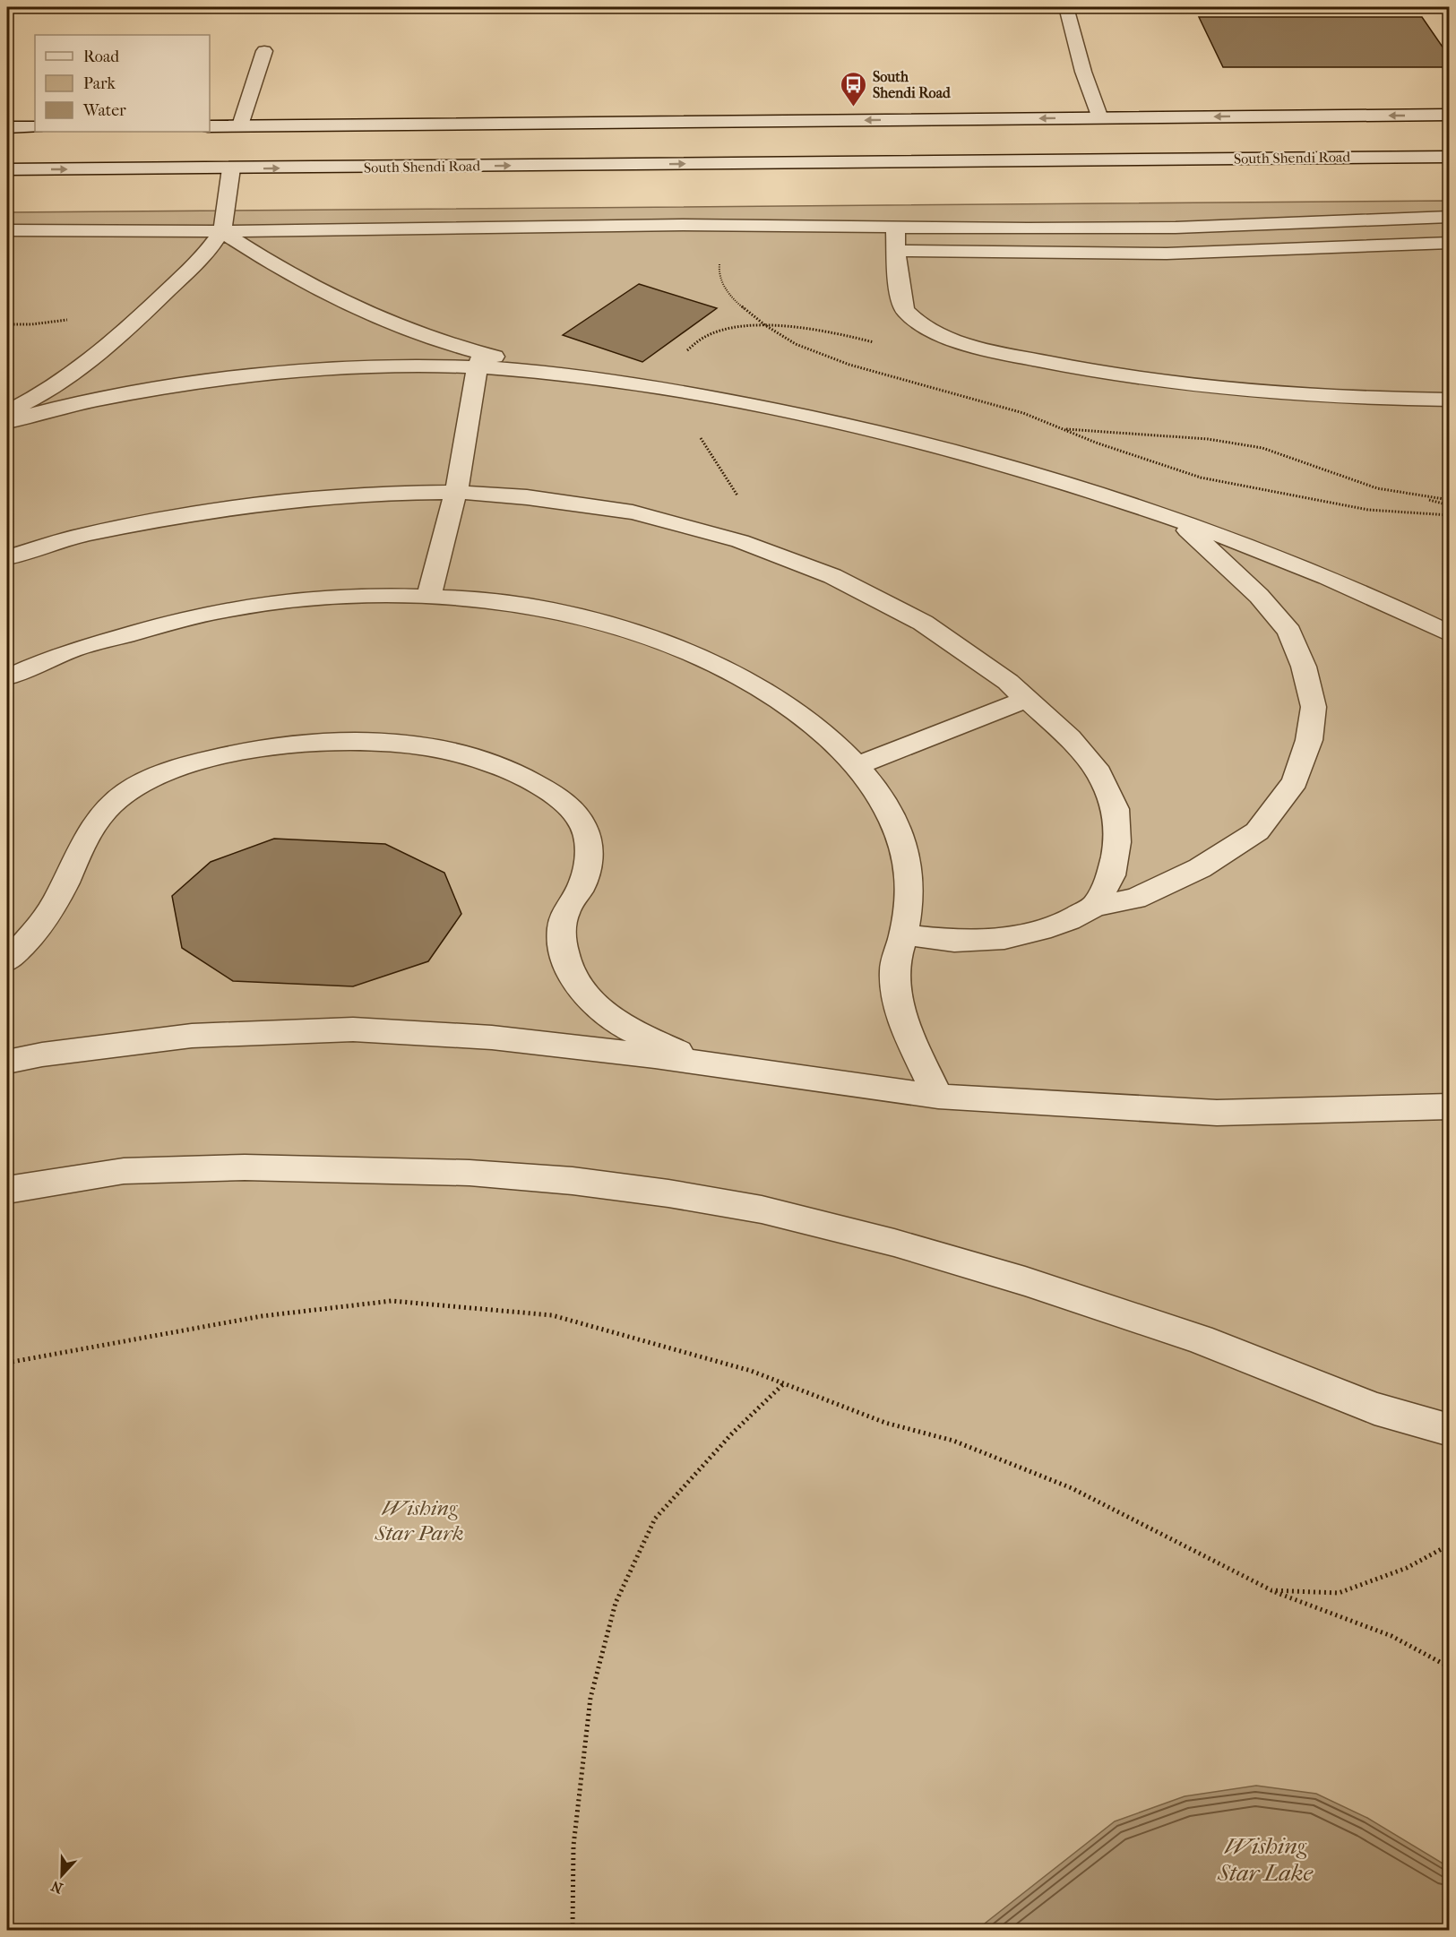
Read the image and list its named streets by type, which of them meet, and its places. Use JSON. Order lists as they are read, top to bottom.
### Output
{
  "streets": {
    "street": ["South Shendi Road"]
  },
  "water": ["Wishing Star Lake"],
  "parks": ["Wishing Star Park"],
  "places": {
    "bus stop": ["South Shendi Road"]
  },
  "legend": ["Road", "Park", "Water"],
  "north": "bottom"
}
